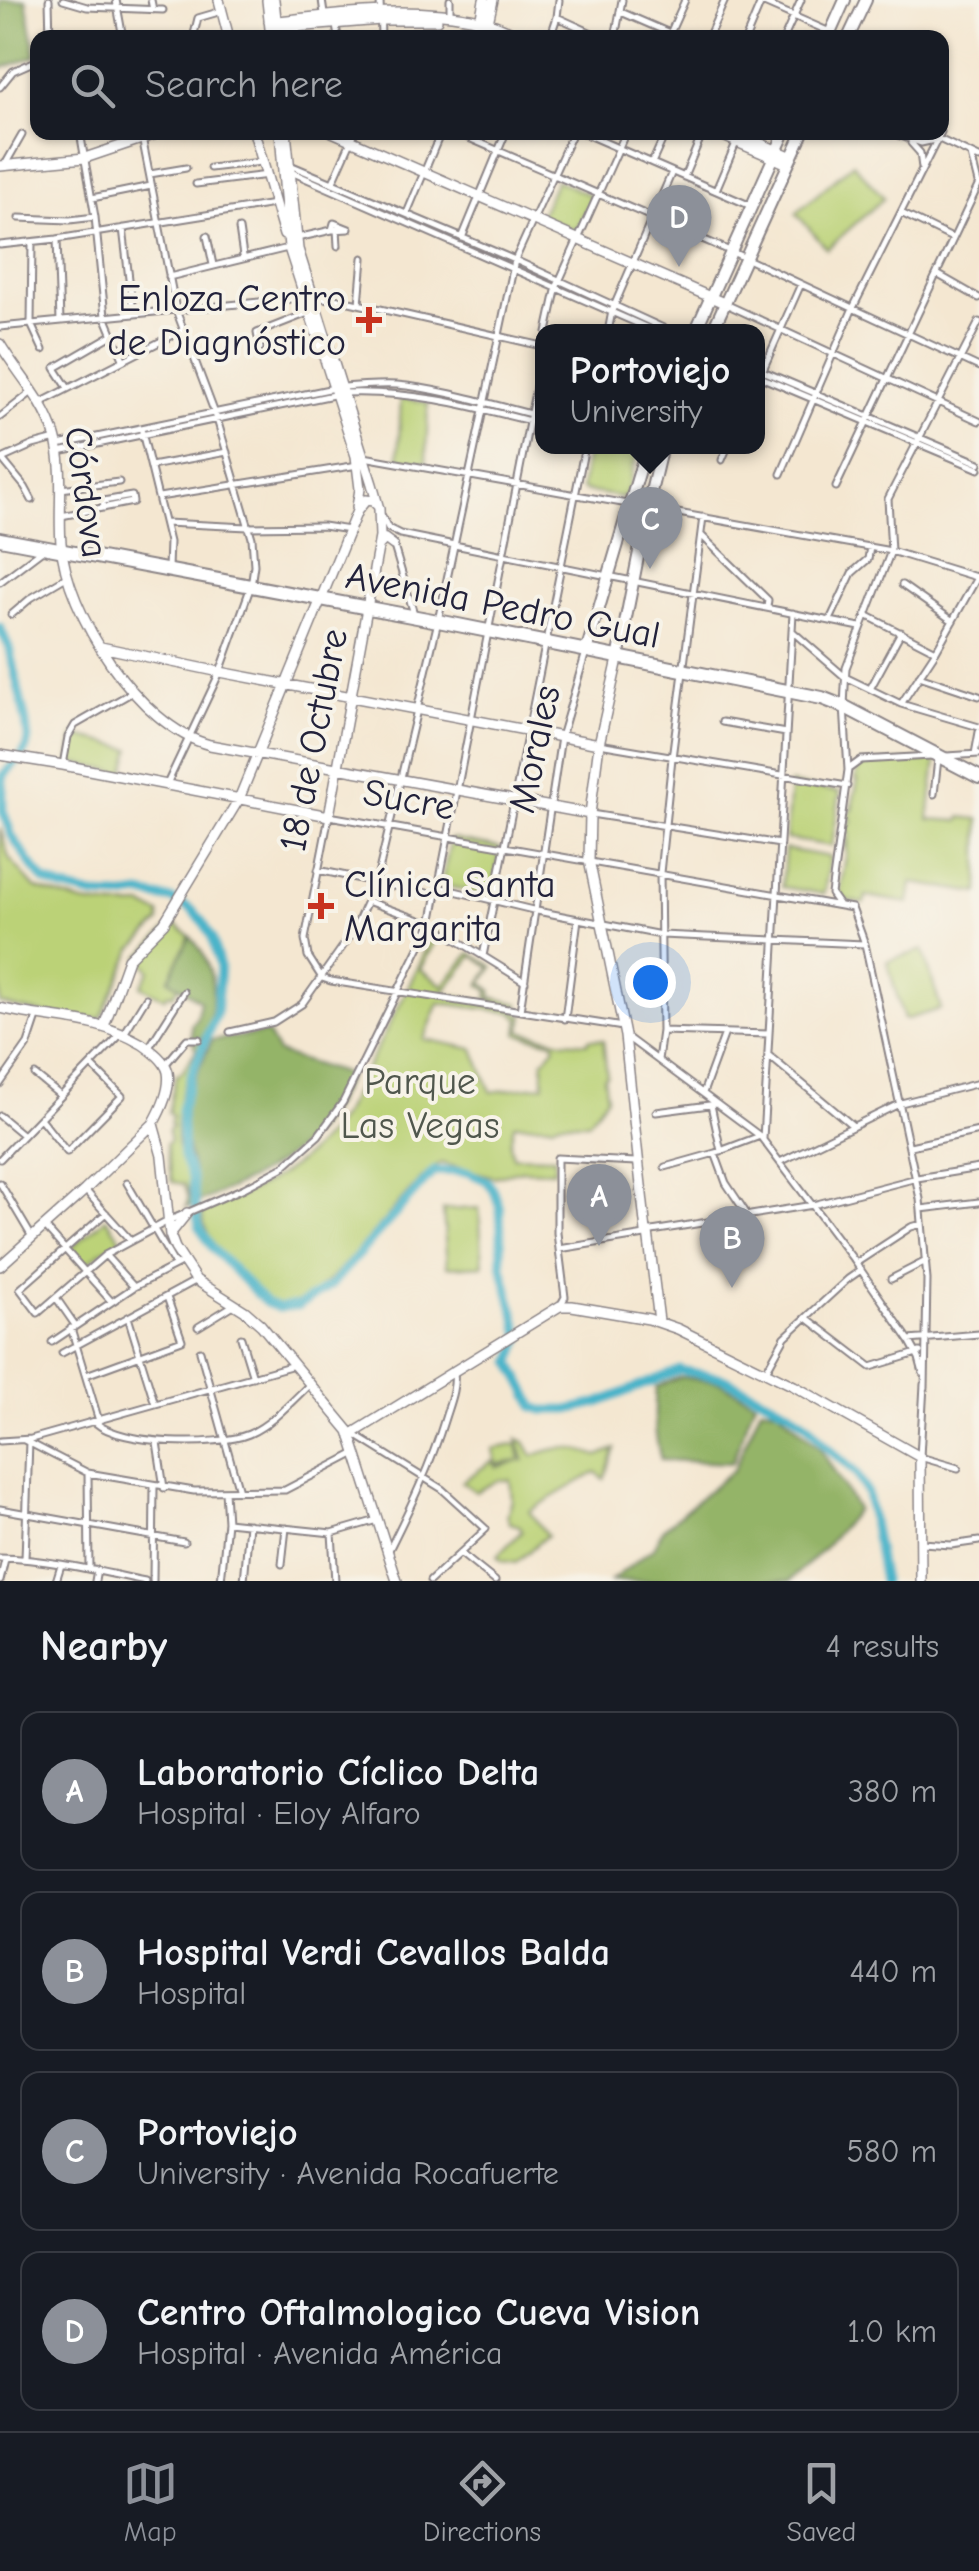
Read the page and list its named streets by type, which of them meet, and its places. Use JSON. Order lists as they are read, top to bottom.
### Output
{
  "streets": {
    "highway": ["Avenida Pedro Gual"],
    "main road": ["Morales"],
    "street": ["Córdova", "18 de Octubre", "Sucre"]
  },
  "crossings": [
    ["Córdova", "Avenida Pedro Gual"],
    ["Córdova", "18 de Octubre"],
    ["Córdova", "Morales"],
    ["Avenida Pedro Gual", "18 de Octubre"],
    ["Avenida Pedro Gual", "Morales"],
    ["18 de Octubre", "Sucre"],
    ["Morales", "Sucre"]
  ],
  "parks": ["Parque Las Vegas"],
  "places": {
    "health": ["Enloza Centro de Diagnóstico", "Clínica Santa Margarita"]
  },
  "page": {
    "search": "Search here",
    "pins": [
      "D",
      "C",
      "A",
      "B"
    ],
    "popup": ["Portoviejo", "University"],
    "heading": ["Nearby", "4 results"],
    "list": [
      {
        "mark": "A",
        "name": "Laboratorio Cíclico Delta",
        "note": "Hospital · Eloy Alfaro",
        "value": "380 m"
      },
      {
        "mark": "B",
        "name": "Hospital Verdi Cevallos Balda",
        "note": "Hospital",
        "value": "440 m"
      },
      {
        "mark": "C",
        "name": "Portoviejo",
        "note": "University · Avenida Rocafuerte",
        "value": "580 m"
      },
      {
        "mark": "D",
        "name": "Centro Oftalmologico Cueva Vision",
        "note": "Hospital · Avenida América",
        "value": "1.0 km"
      }
    ],
    "nav": ["Map", "Directions", "Saved"]
  }
}
